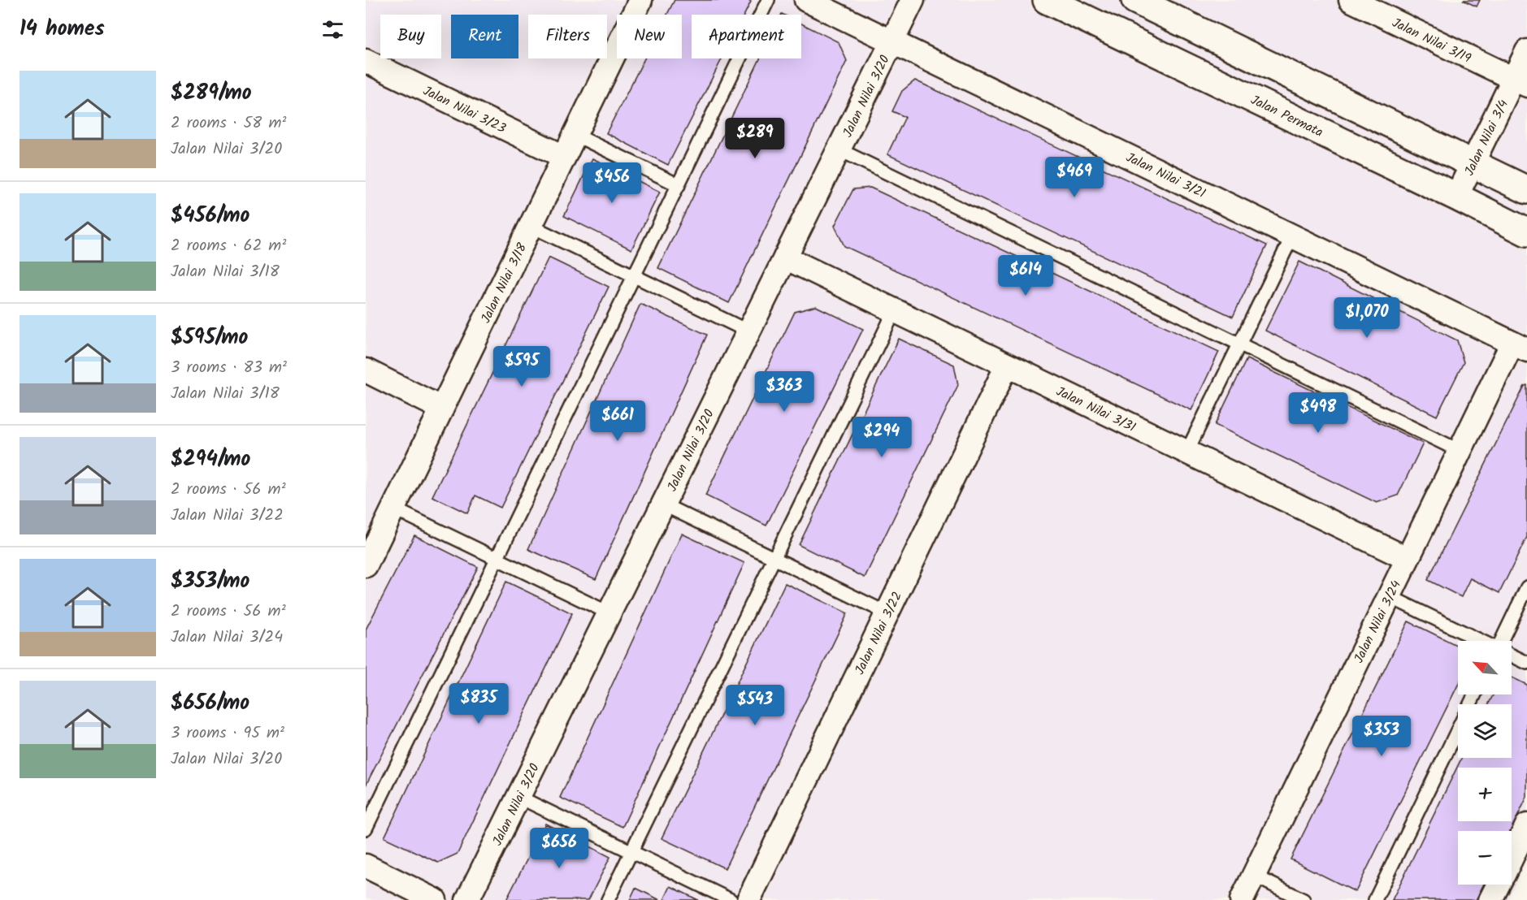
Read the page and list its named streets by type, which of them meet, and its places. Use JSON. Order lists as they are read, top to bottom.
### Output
{
  "streets": {
    "main road": ["Jalan Permata"],
    "street": [
      "Jalan Nilai 3/19",
      "Jalan Nilai 3/20",
      "Jalan Nilai 3/23",
      "Jalan Nilai 3/4",
      "Jalan Nilai 3/21",
      "Jalan Nilai 3/18",
      "Jalan Nilai 3/31",
      "Jalan Nilai 3/24",
      "Jalan Nilai 3/22"
    ]
  },
  "crossings": [
    ["Jalan Nilai 3/19", "Jalan Nilai 3/4"],
    ["Jalan Nilai 3/20", "Jalan Nilai 3/21"],
    ["Jalan Nilai 3/20", "Jalan Nilai 3/31"],
    ["Jalan Nilai 3/23", "Jalan Nilai 3/18"],
    ["Jalan Permata", "Jalan Nilai 3/4"],
    ["Jalan Nilai 3/21", "Jalan Nilai 3/24"],
    ["Jalan Nilai 3/31", "Jalan Nilai 3/24"],
    ["Jalan Nilai 3/31", "Jalan Nilai 3/22"]
  ],
  "north": "top left",
  "page": {
    "heading": "14 homes",
    "chip": [
      "Buy",
      "Rent",
      "Filters",
      "New",
      "Apartment"
    ],
    "list": [
      {
        "name": "$289/mo",
        "note": "2 rooms · 58 m² · Jalan Nilai 3/20"
      },
      {
        "name": "$456/mo",
        "note": "2 rooms · 62 m² · Jalan Nilai 3/18"
      },
      {
        "name": "$595/mo",
        "note": "3 rooms · 83 m² · Jalan Nilai 3/18"
      },
      {
        "name": "$294/mo",
        "note": "2 rooms · 56 m² · Jalan Nilai 3/22"
      },
      {
        "name": "$353/mo",
        "note": "2 rooms · 56 m² · Jalan Nilai 3/24"
      },
      {
        "name": "$656/mo",
        "note": "3 rooms · 95 m² · Jalan Nilai 3/20"
      }
    ],
    "price": [
      "$289",
      "$469",
      "$456",
      "$614",
      "$1,070",
      "$595",
      "$363",
      "$498",
      "$661",
      "$294",
      "$835",
      "$543",
      "$353",
      "$656"
    ],
    "map_buttons": ["+", "−"]
  }
}
